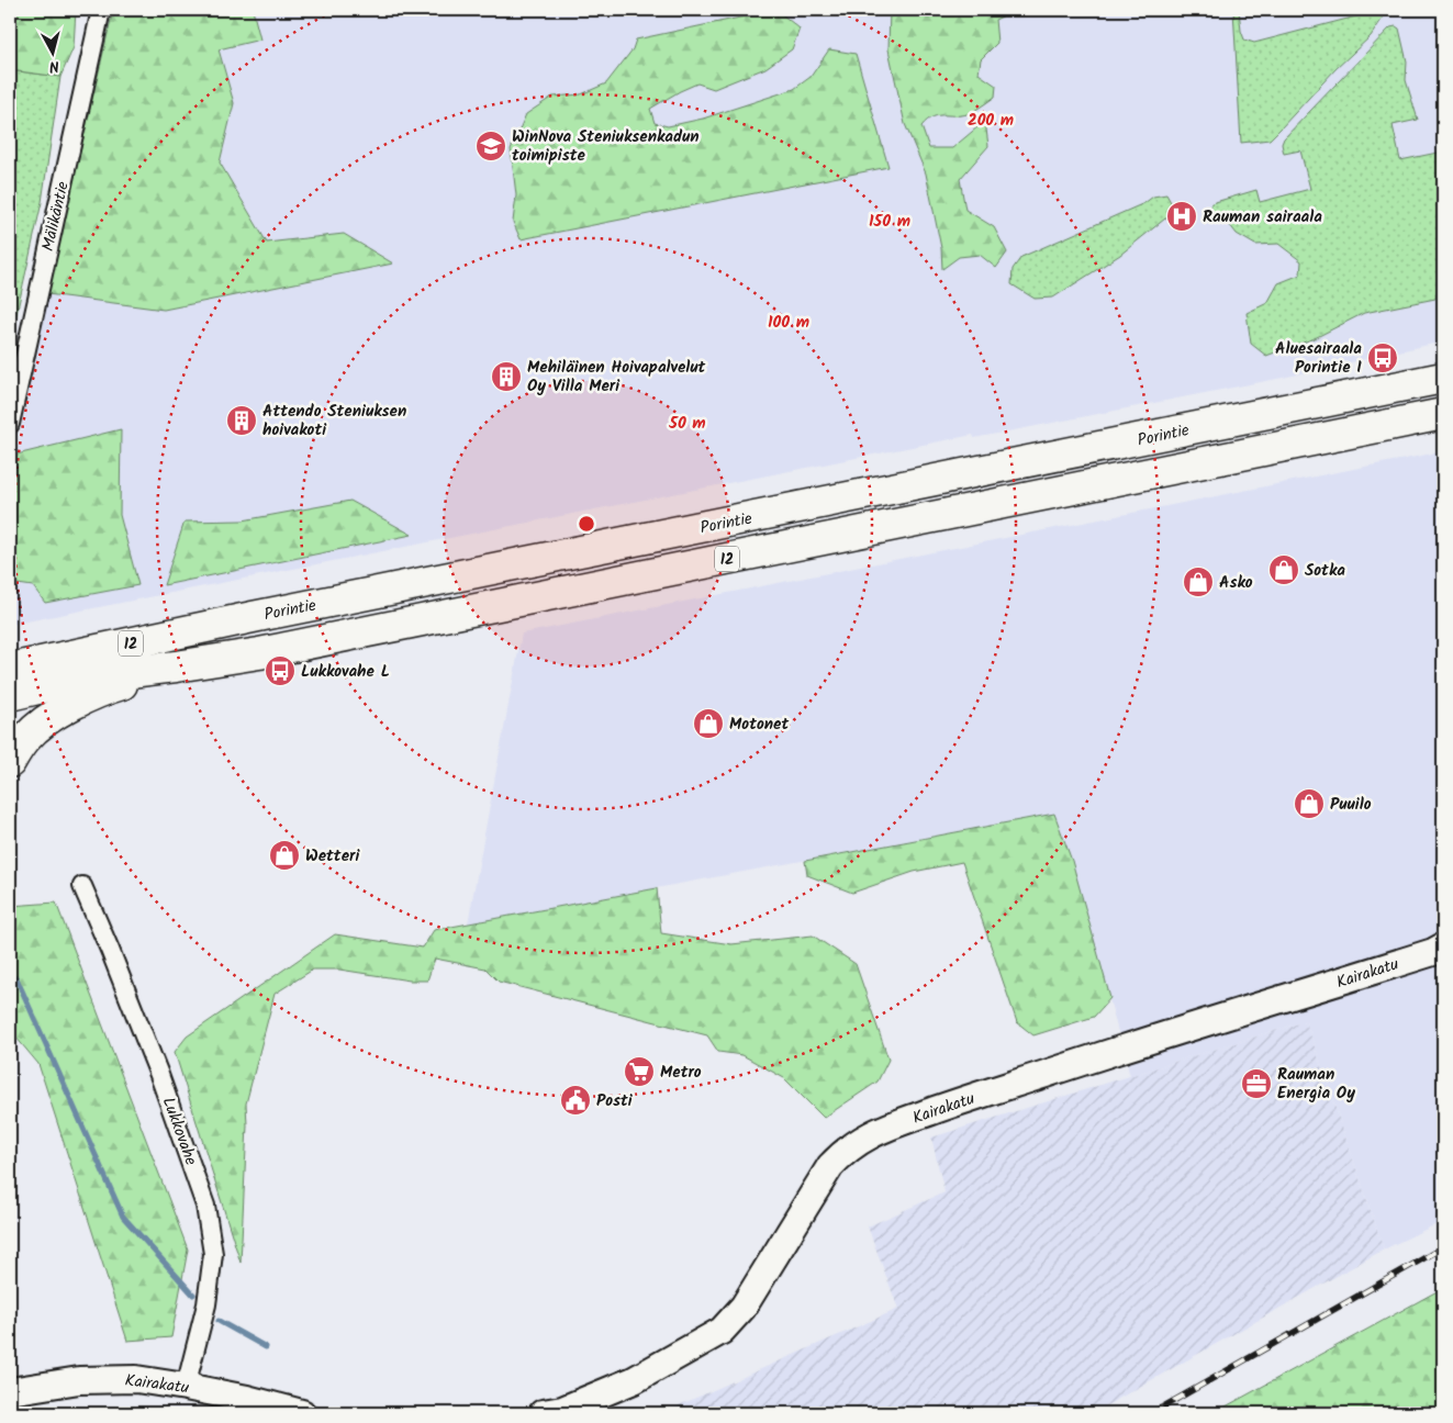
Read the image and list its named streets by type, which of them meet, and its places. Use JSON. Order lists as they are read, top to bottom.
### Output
{
  "streets": {
    "highway": ["Porintie", "12"],
    "main road": ["Kairakatu"],
    "street": ["Mälikäntie", "Lukkovahe"]
  },
  "crossings": [
    ["Kairakatu", "Lukkovahe"]
  ],
  "places": {
    "school or university": ["WinNova Steniuksenkadun toimipiste"],
    "hospital": ["Rauman sairaala"],
    "bus stop": ["Aluesairaala Porintie I", "Lukkovahe L"],
    "building": ["Mehiläinen Hoivapalvelut Oy Villa Meri", "Attendo Steniuksen hoivakoti"],
    "shop": [
      "Sotka",
      "Asko",
      "Motonet",
      "Puuilo",
      "Wetteri"
    ],
    "supermarket": ["Metro"],
    "office": ["Rauman Energia Oy"],
    "public building": ["Posti"]
  },
  "north": "bottom",
  "rings": [
    "200 m",
    "150 m",
    "100 m",
    "50 m"
  ]
}
